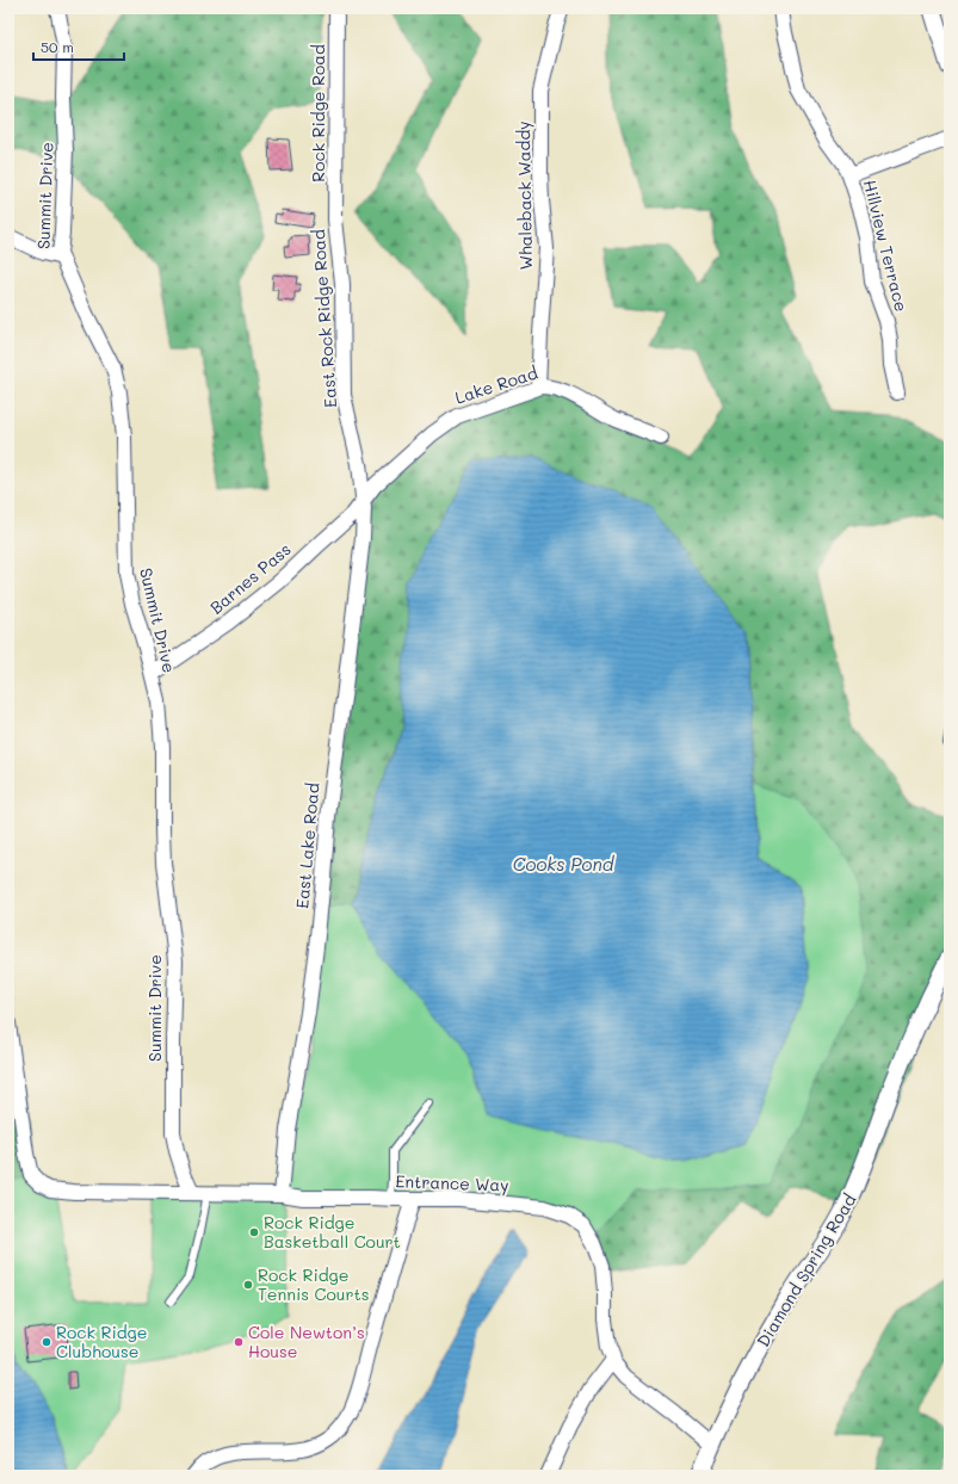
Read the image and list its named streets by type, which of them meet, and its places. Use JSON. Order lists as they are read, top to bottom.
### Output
{
  "streets": {
    "street": [
      "Rock Ridge Road",
      "Summit Drive",
      "Whaleback Waddy",
      "Hillview Terrace",
      "East Rock Ridge Road",
      "Lake Road",
      "Barnes Pass",
      "East Lake Road",
      "Entrance Way",
      "Diamond Spring Road"
    ]
  },
  "crossings": [
    ["Rock Ridge Road", "East Rock Ridge Road"],
    ["Summit Drive", "Barnes Pass"],
    ["Summit Drive", "Entrance Way"],
    ["Whaleback Waddy", "Lake Road"],
    ["East Rock Ridge Road", "Lake Road"],
    ["East Rock Ridge Road", "Barnes Pass"],
    ["East Rock Ridge Road", "East Lake Road"],
    ["Lake Road", "Barnes Pass"],
    ["Lake Road", "East Lake Road"],
    ["Barnes Pass", "East Lake Road"],
    ["East Lake Road", "Entrance Way"],
    ["Entrance Way", "Diamond Spring Road"]
  ],
  "water": ["Cooks Pond"],
  "places": [
    "Rock Ridge Basketball Court",
    "Rock Ridge Tennis Courts",
    "Rock Ridge Clubhouse",
    "Cole Newton’s House"
  ],
  "scale_bar": "50 m"
}
